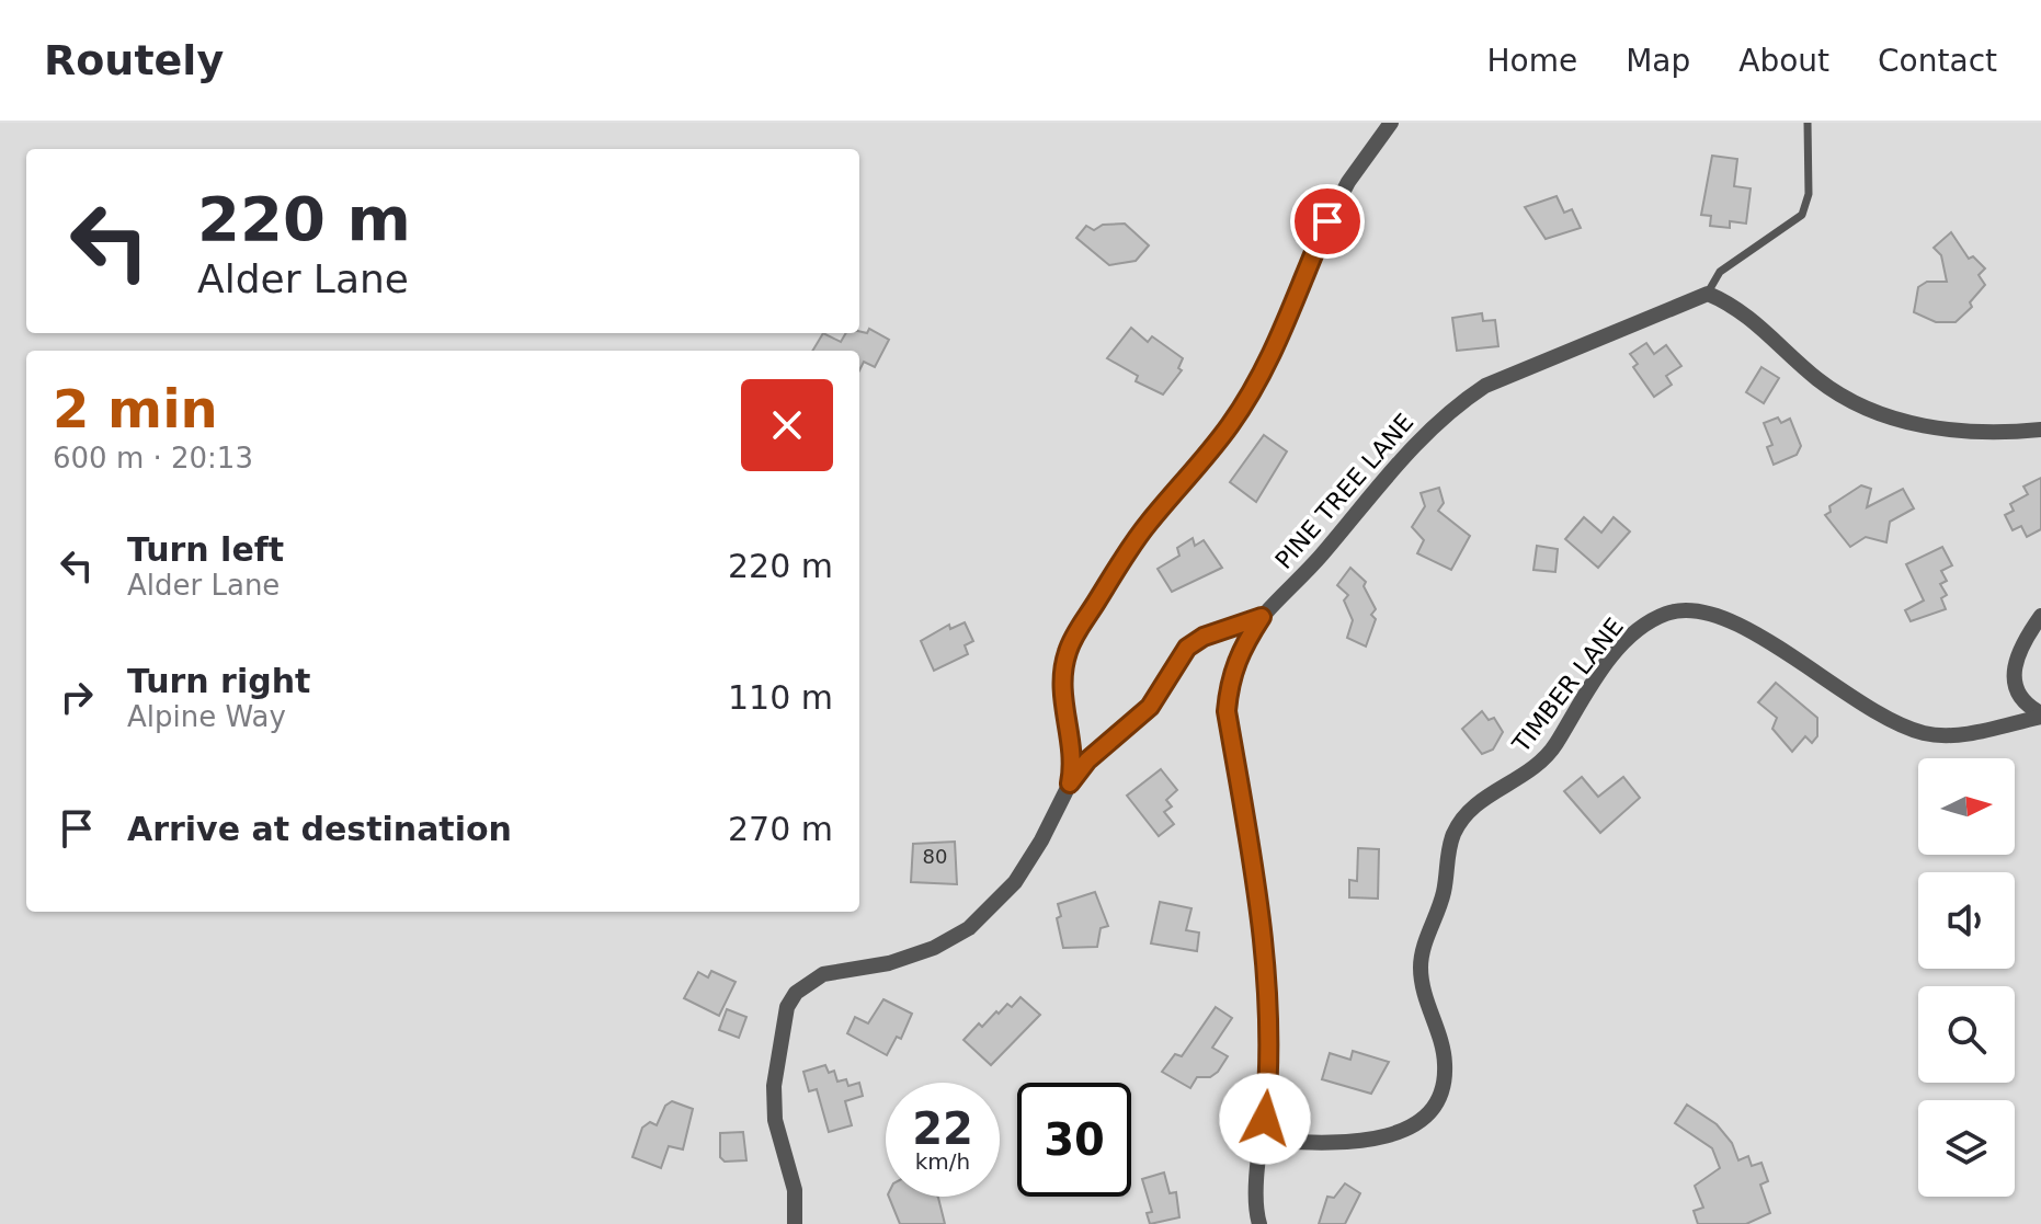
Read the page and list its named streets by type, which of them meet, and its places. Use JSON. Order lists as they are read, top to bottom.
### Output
{
  "streets": {
    "street": ["PINE TREE LANE", "TIMBER LANE"]
  },
  "crossings": [
    ["PINE TREE LANE", "TIMBER LANE"]
  ],
  "house_numbers": ["80"],
  "north": "right",
  "page": {
    "header": "Routely",
    "nav": [
      "Home",
      "Map",
      "About",
      "Contact"
    ],
    "turn": ["220 m", "Alder Lane"],
    "heading": ["2 min", "600 m · 20:13"],
    "list": [
      {
        "name": "Turn left",
        "note": "Alder Lane",
        "value": "220 m"
      },
      {
        "name": "Turn right",
        "note": "Alpine Way",
        "value": "110 m"
      },
      {
        "name": "Arrive at destination",
        "value": "270 m"
      }
    ],
    "speed": "22 km/h",
    "limit": "30"
  }
}
